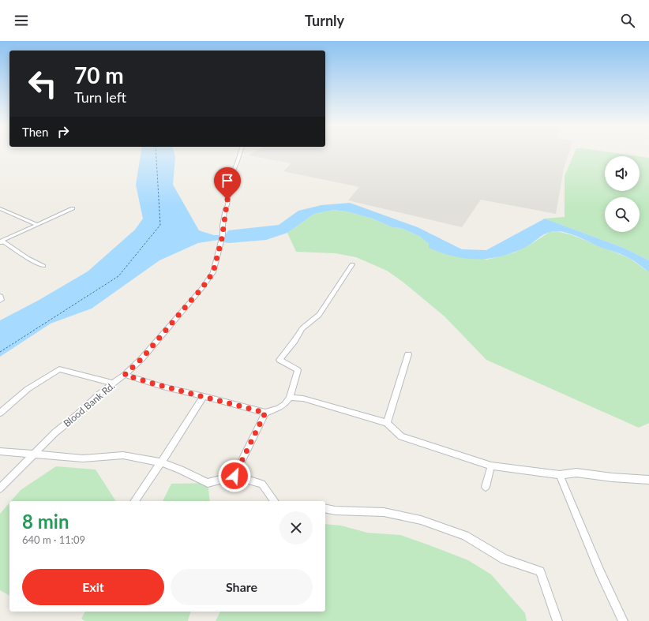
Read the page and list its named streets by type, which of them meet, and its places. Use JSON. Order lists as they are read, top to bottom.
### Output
{
  "streets": {
    "street": ["Blood Bank Rd."]
  },
  "page": {
    "header": "Turnly",
    "turn": ["70 m", "Turn left"],
    "then": "Then",
    "heading": ["8 min", "640 m · 11:09"],
    "buttons": ["Exit", "Share"]
  }
}
